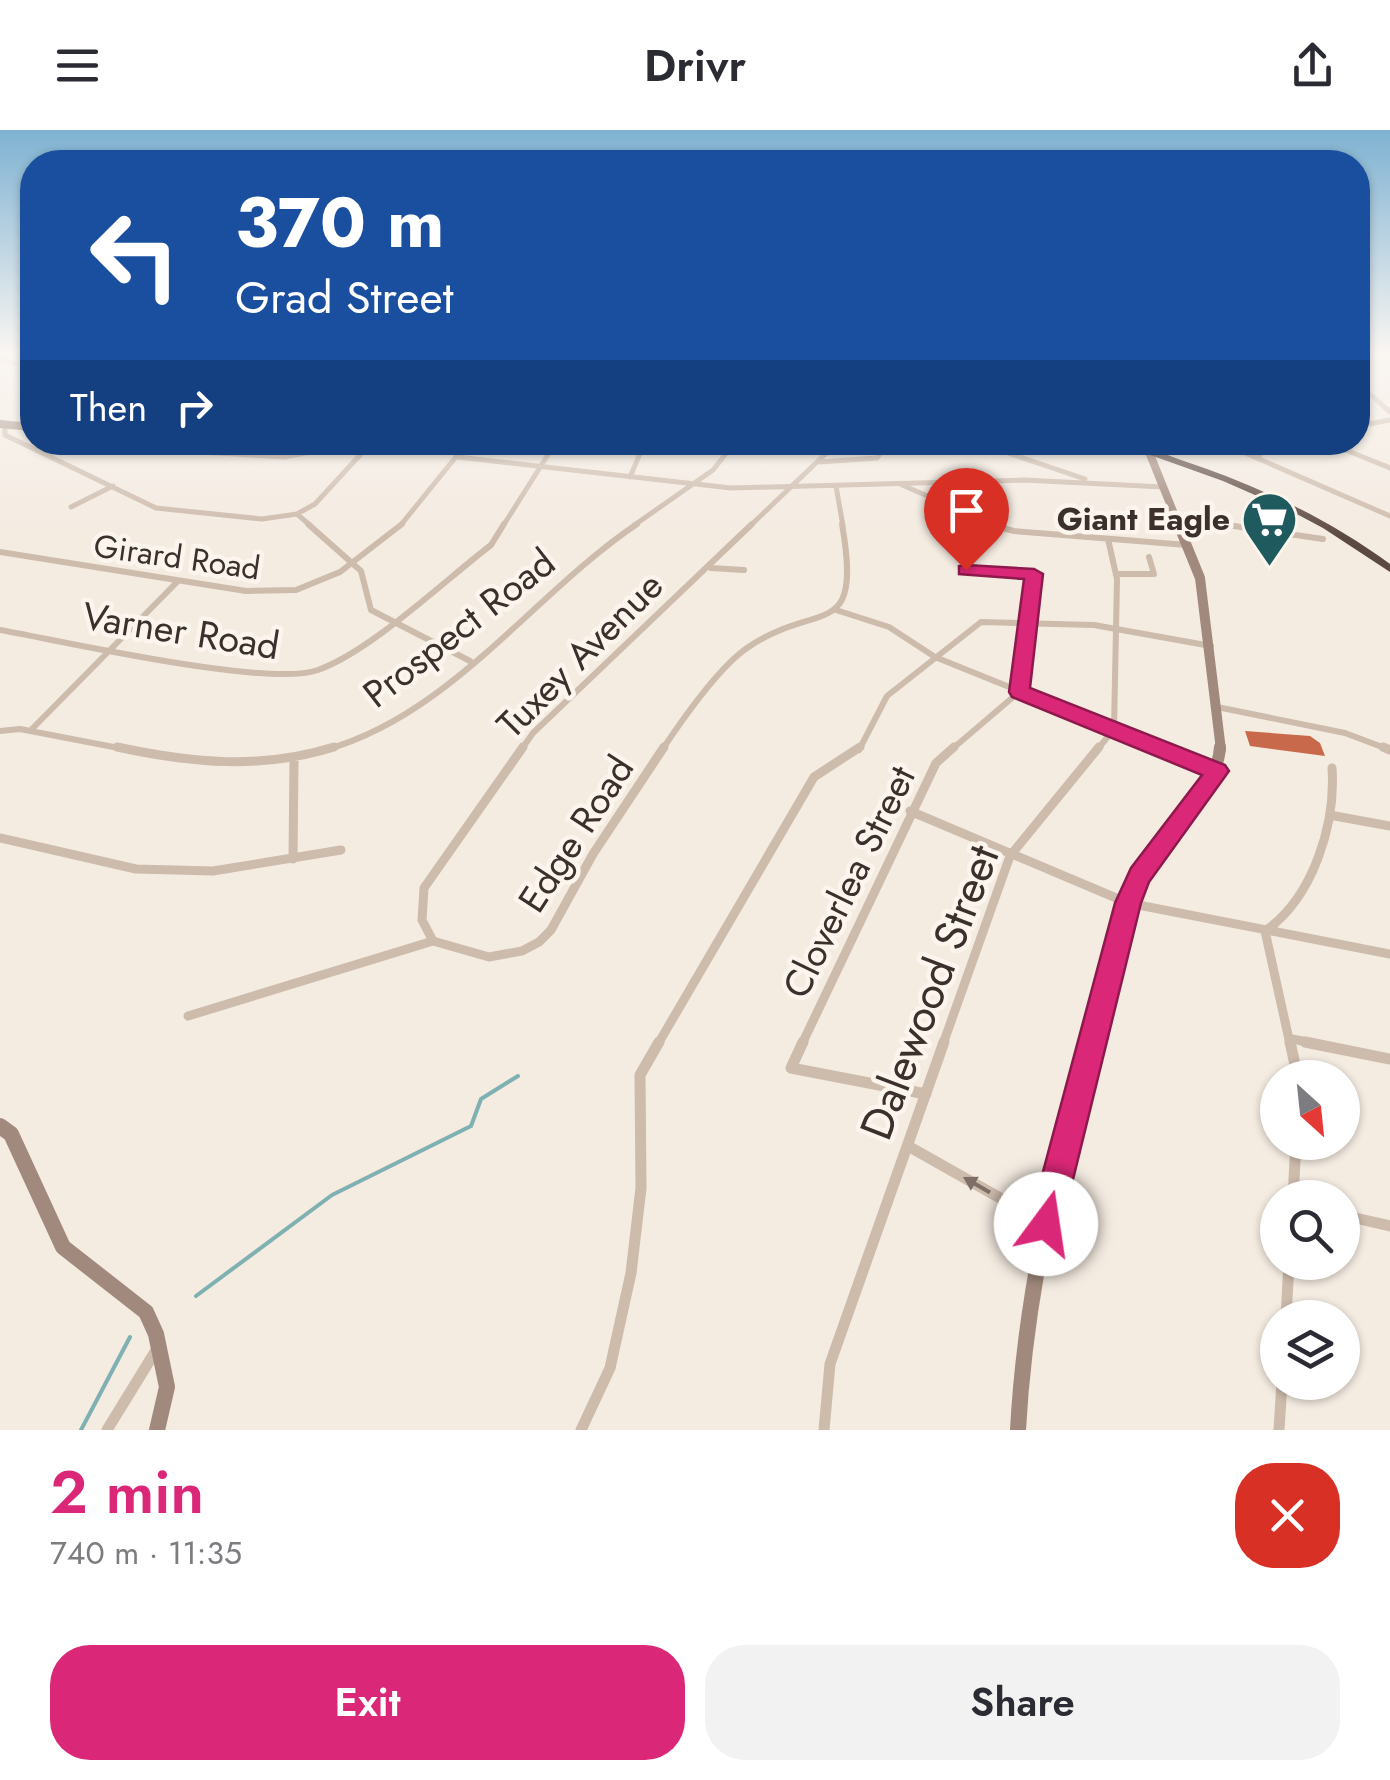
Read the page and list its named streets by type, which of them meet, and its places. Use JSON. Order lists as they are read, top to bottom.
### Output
{
  "streets": {
    "street": [
      "Girard Road",
      "Prospect Road",
      "Varner Road",
      "Tuxey Avenue",
      "Edge Road",
      "Cloverlea Street",
      "Dalewood Street"
    ]
  },
  "crossings": [
    ["Tuxey Avenue", "Edge Road"],
    ["Cloverlea Street", "Dalewood Street"]
  ],
  "places": {
    "supermarket": ["Giant Eagle"]
  },
  "north": "bottom right",
  "page": {
    "header": "Drivr",
    "turn": ["370 m", "Grad Street"],
    "then": "Then",
    "heading": ["2 min", "740 m · 11:35"],
    "buttons": ["Exit", "Share"]
  }
}
